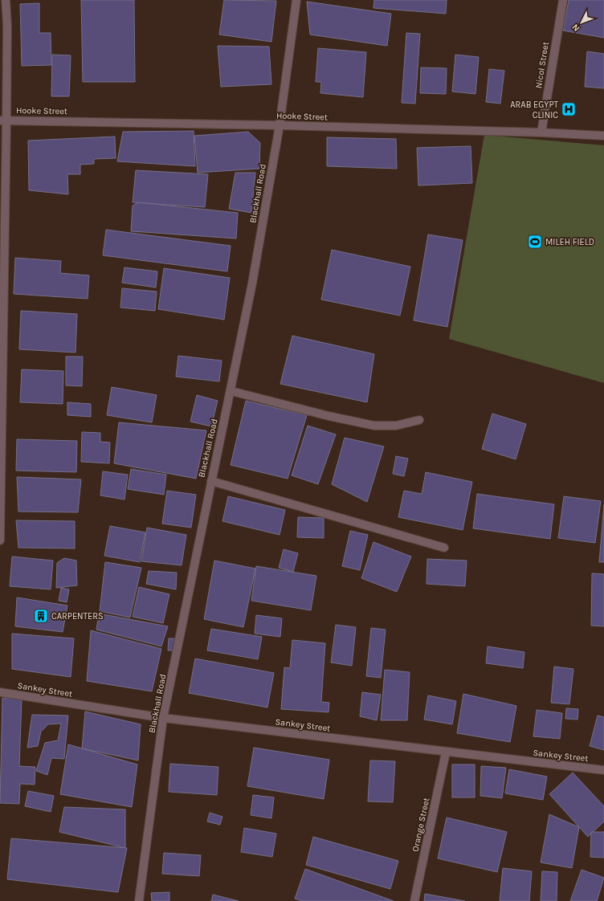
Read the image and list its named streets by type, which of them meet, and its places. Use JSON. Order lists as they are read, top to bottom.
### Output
{
  "streets": {
    "street": [
      "Nicol Street",
      "Hooke Street",
      "Blackhall Road",
      "Sankey Street",
      "Orange Street"
    ]
  },
  "crossings": [
    ["Nicol Street", "Hooke Street"],
    ["Hooke Street", "Blackhall Road"],
    ["Blackhall Road", "Sankey Street"],
    ["Sankey Street", "Orange Street"]
  ],
  "places": {
    "hospital": ["ARAB EGYPT CLINIC"],
    "sports": ["MILEH FIELD"],
    "building": ["CARPENTERS"]
  },
  "north": "bottom left"
}
